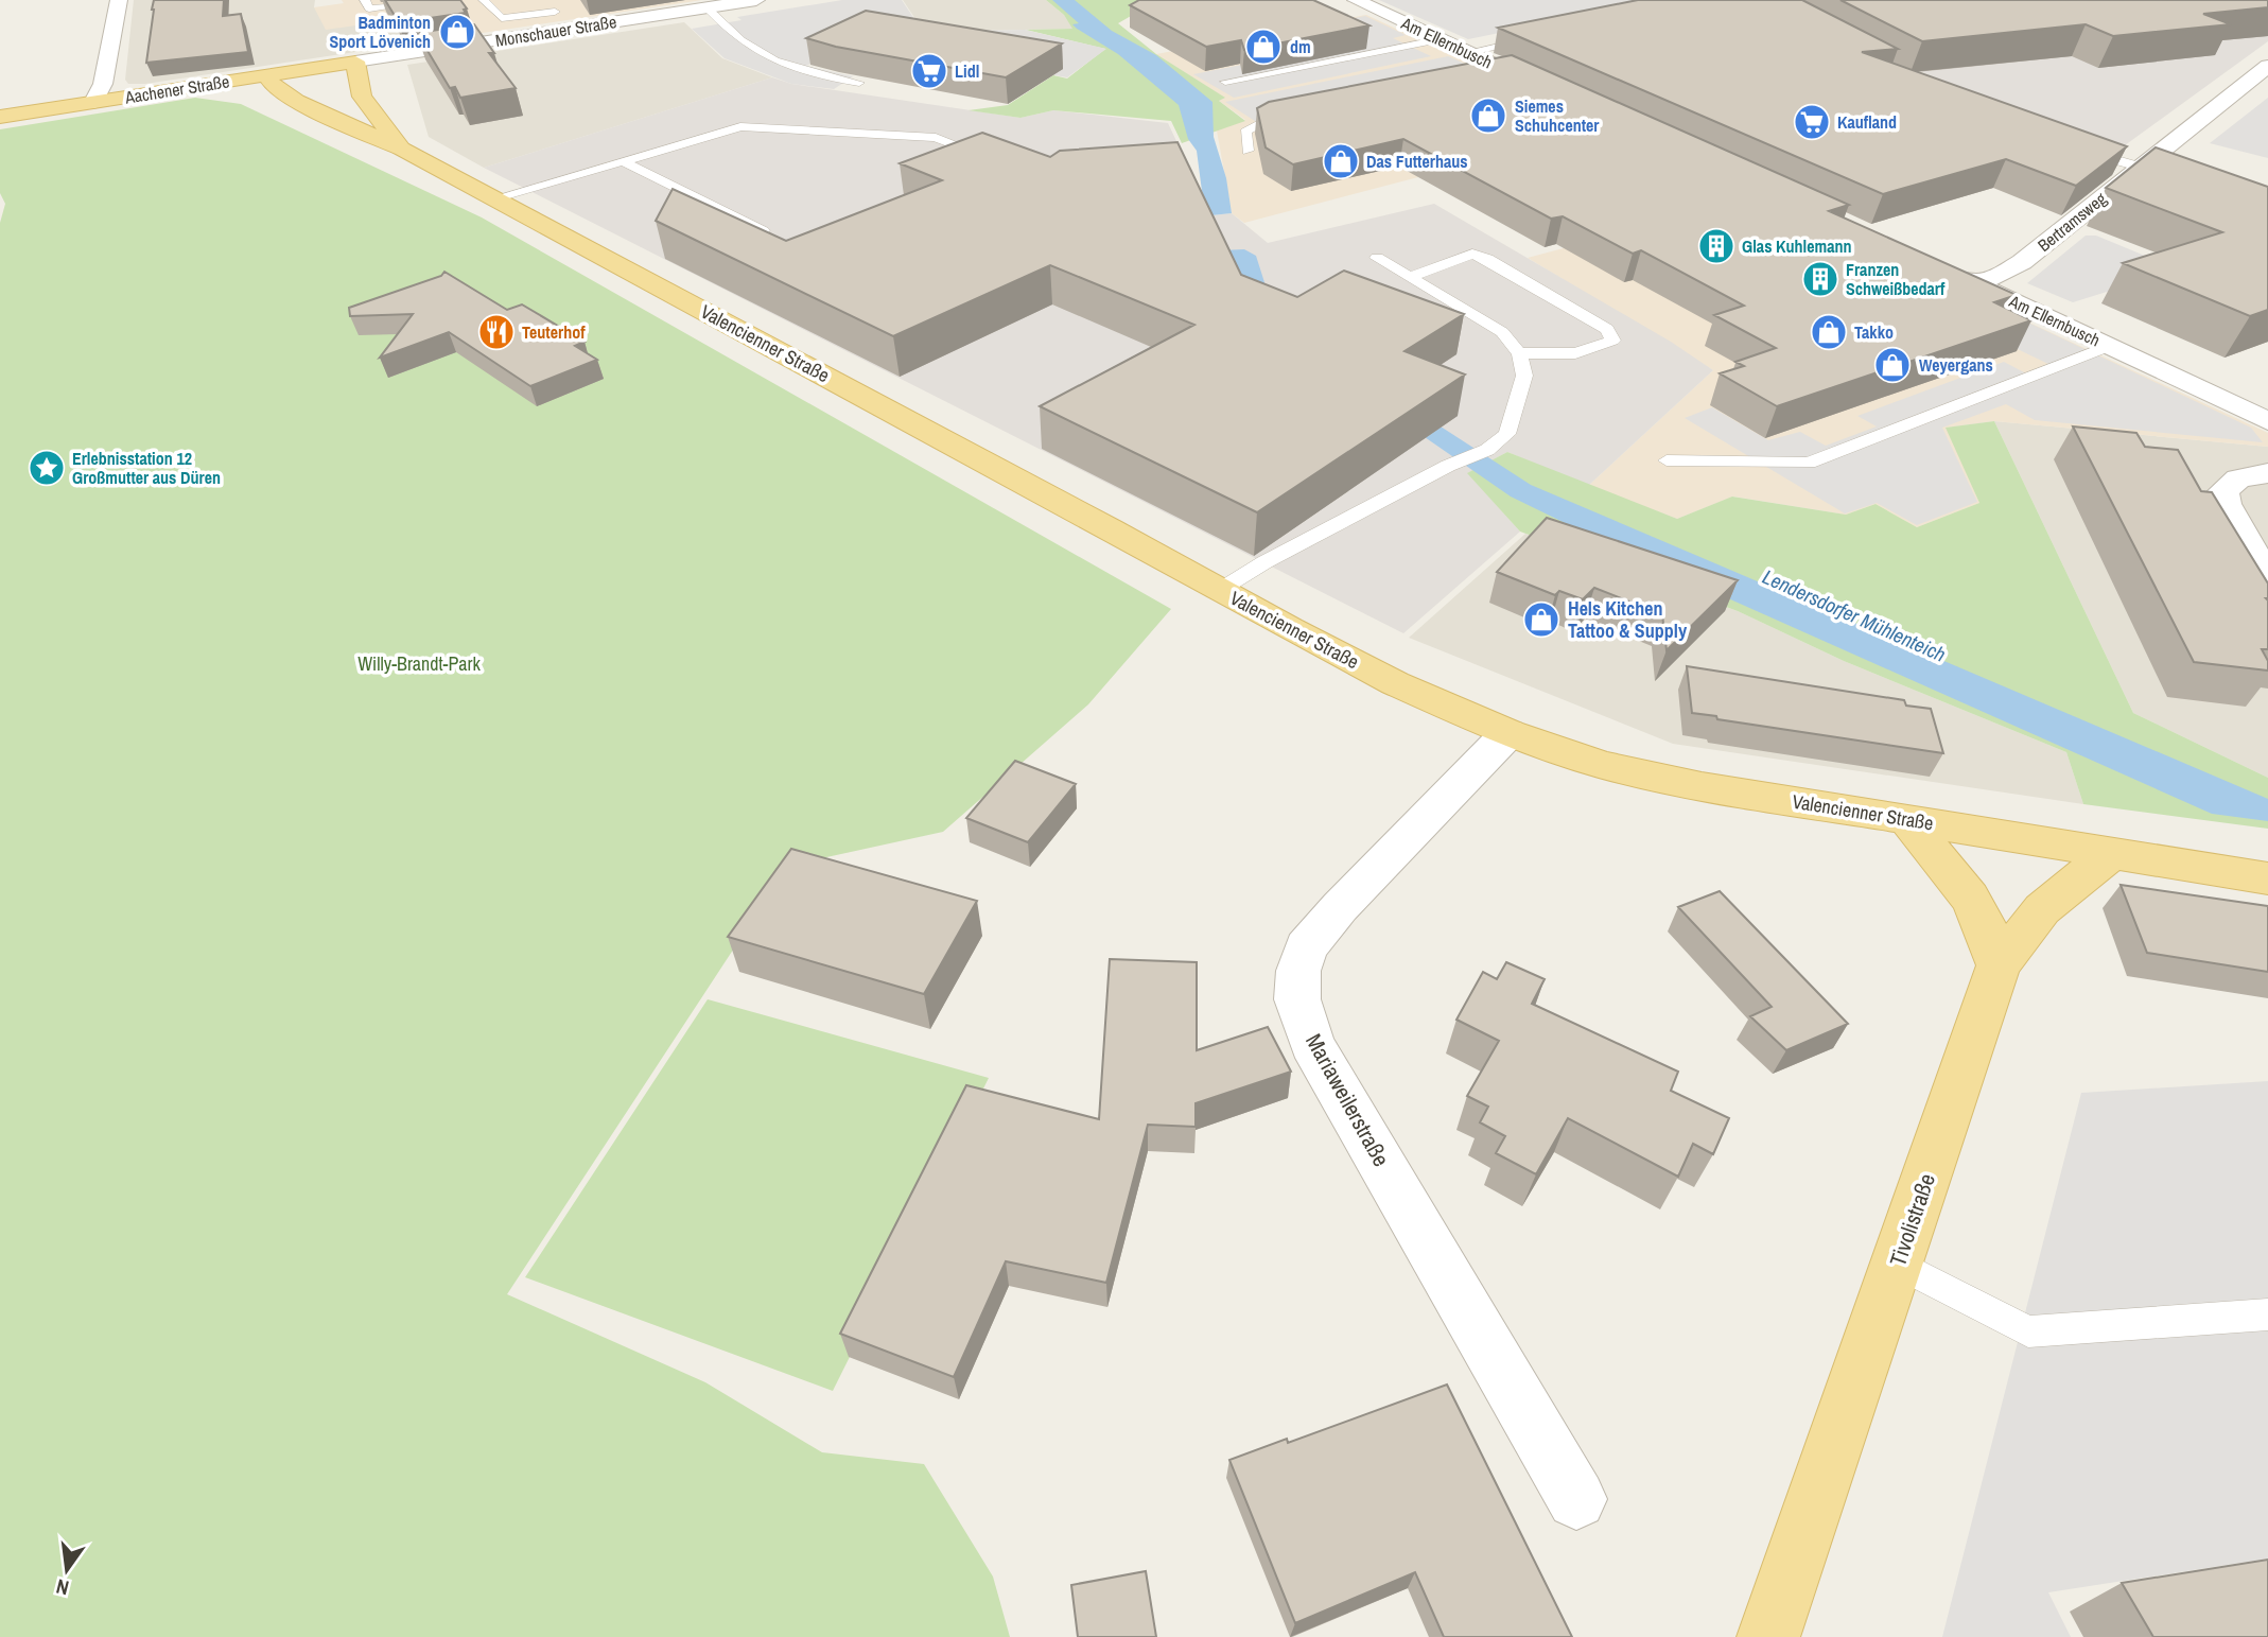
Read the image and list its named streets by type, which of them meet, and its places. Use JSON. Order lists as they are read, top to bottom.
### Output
{
  "streets": {
    "main road": ["Aachener Straße", "Valencienner Straße", "Tivolistraße"],
    "street": [
      "Monschauer Straße",
      "Am Ellernbusch",
      "Bertramsweg",
      "Mariaweilerstraße"
    ]
  },
  "crossings": [
    ["Monschauer Straße", "Aachener Straße"],
    ["Monschauer Straße", "Valencienner Straße"],
    ["Am Ellernbusch", "Bertramsweg"],
    ["Aachener Straße", "Valencienner Straße"],
    ["Valencienner Straße", "Mariaweilerstraße"],
    ["Valencienner Straße", "Tivolistraße"]
  ],
  "water": ["Lendersdorfer Mühlenteich"],
  "parks": ["Willy-Brandt-Park"],
  "places": {
    "shop": [
      "Badminton Sport Lövenich",
      "dm",
      "Siemes Schuhcenter",
      "Das Futterhaus",
      "Takko",
      "Weyergans",
      "Hels Kitchen Tattoo & Supply"
    ],
    "supermarket": ["Lidl", "Kaufland"],
    "building": ["Glas Kuhlemann", "Franzen Schweißbedarf"],
    "restaurant": ["Teuterhof"],
    "place": ["Erlebnisstation 12 Großmutter aus Düren"]
  },
  "north": "bottom"
}
